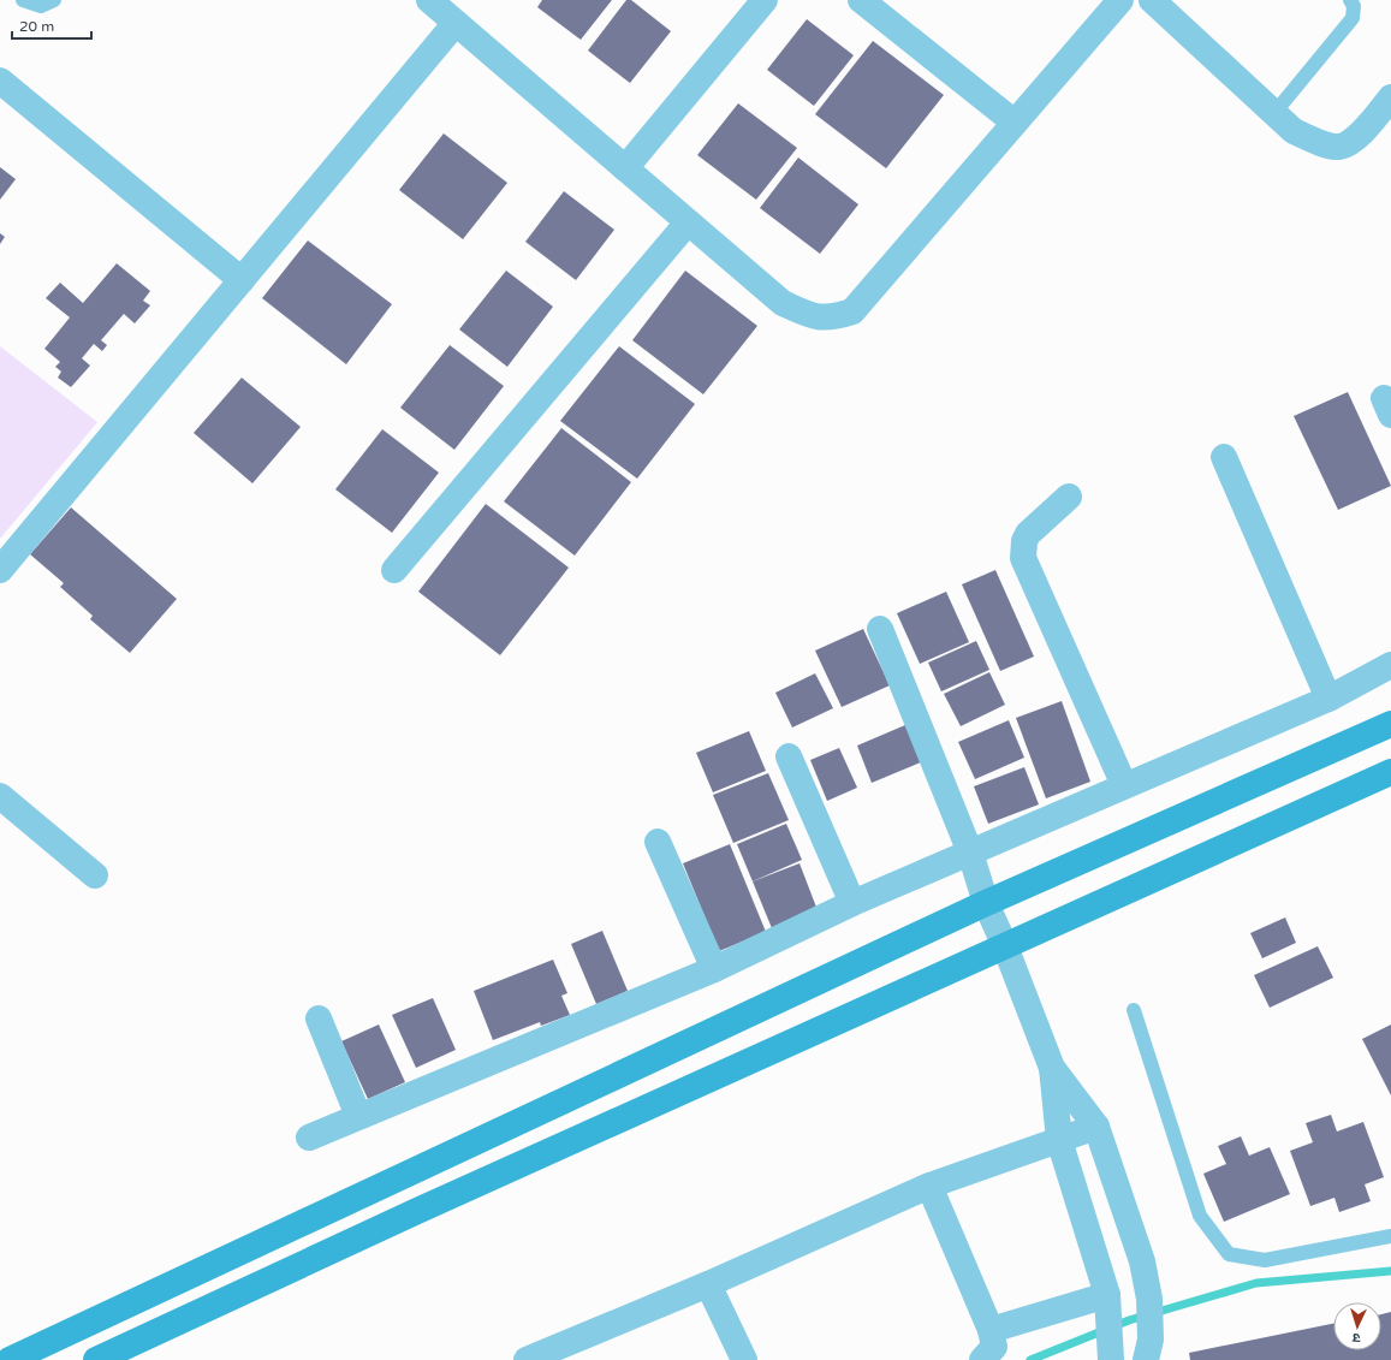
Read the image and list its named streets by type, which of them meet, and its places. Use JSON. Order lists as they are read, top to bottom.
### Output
{
  "scale_bar": "20 m",
  "north": "bottom"
}
